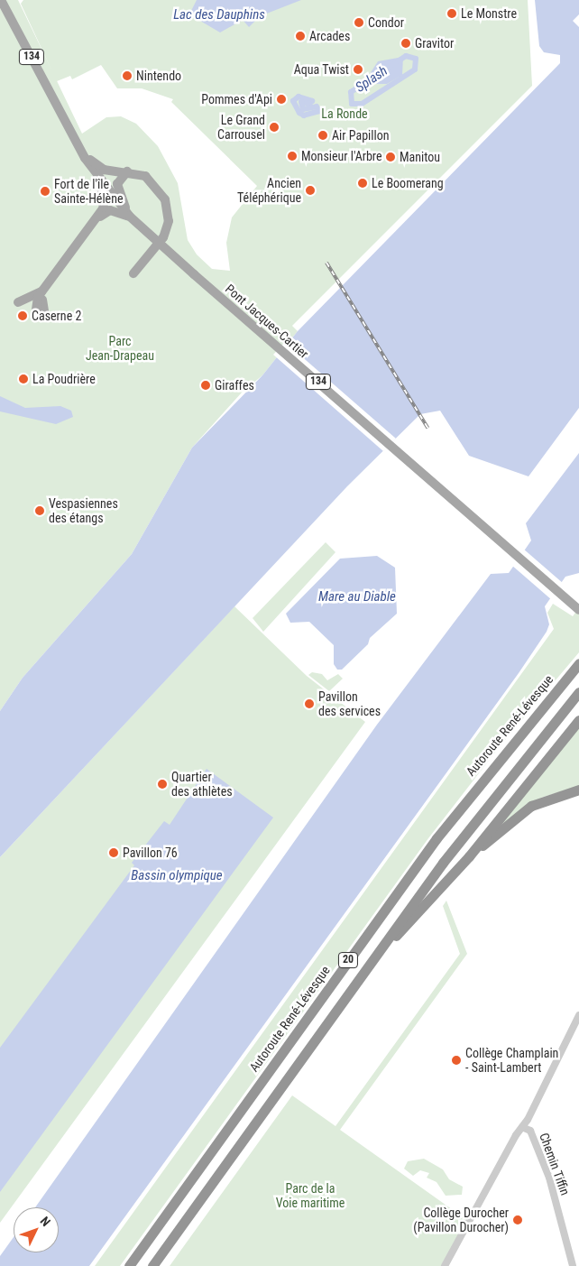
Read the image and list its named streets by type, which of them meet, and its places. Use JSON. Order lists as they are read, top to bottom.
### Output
{
  "streets": {
    "highway": ["Autoroute René-Lévesque", "20"],
    "main road": ["134", "Pont Jacques-Cartier"],
    "street": ["Chemin Tiffin"]
  },
  "water": [
    "Lac des Dauphins",
    "Splash",
    "Mare au Diable",
    "Bassin olympique"
  ],
  "parks": ["La Ronde", "Parc Jean-Drapeau", "Parc de la Voie maritime"],
  "places": [
    "Le Monstre",
    "Condor",
    "Arcades",
    "Gravitor",
    "Aqua Twist",
    "Nintendo",
    "Pommes d'Api",
    "Le Grand Carrousel",
    "Air Papillon",
    "Monsieur l'Arbre",
    "Manitou",
    "Le Boomerang",
    "Ancien Téléphérique",
    "Fort de l'île Sainte-Hélène",
    "Caserne 2",
    "La Poudrière",
    "Giraffes",
    "Vespasiennes des étangs",
    "Pavillon des services",
    "Quartier des athlètes",
    "Pavillon 76",
    "Collège Champlain - Saint-Lambert",
    "Collège Durocher (Pavillon Durocher)"
  ],
  "north": "top right"
}
